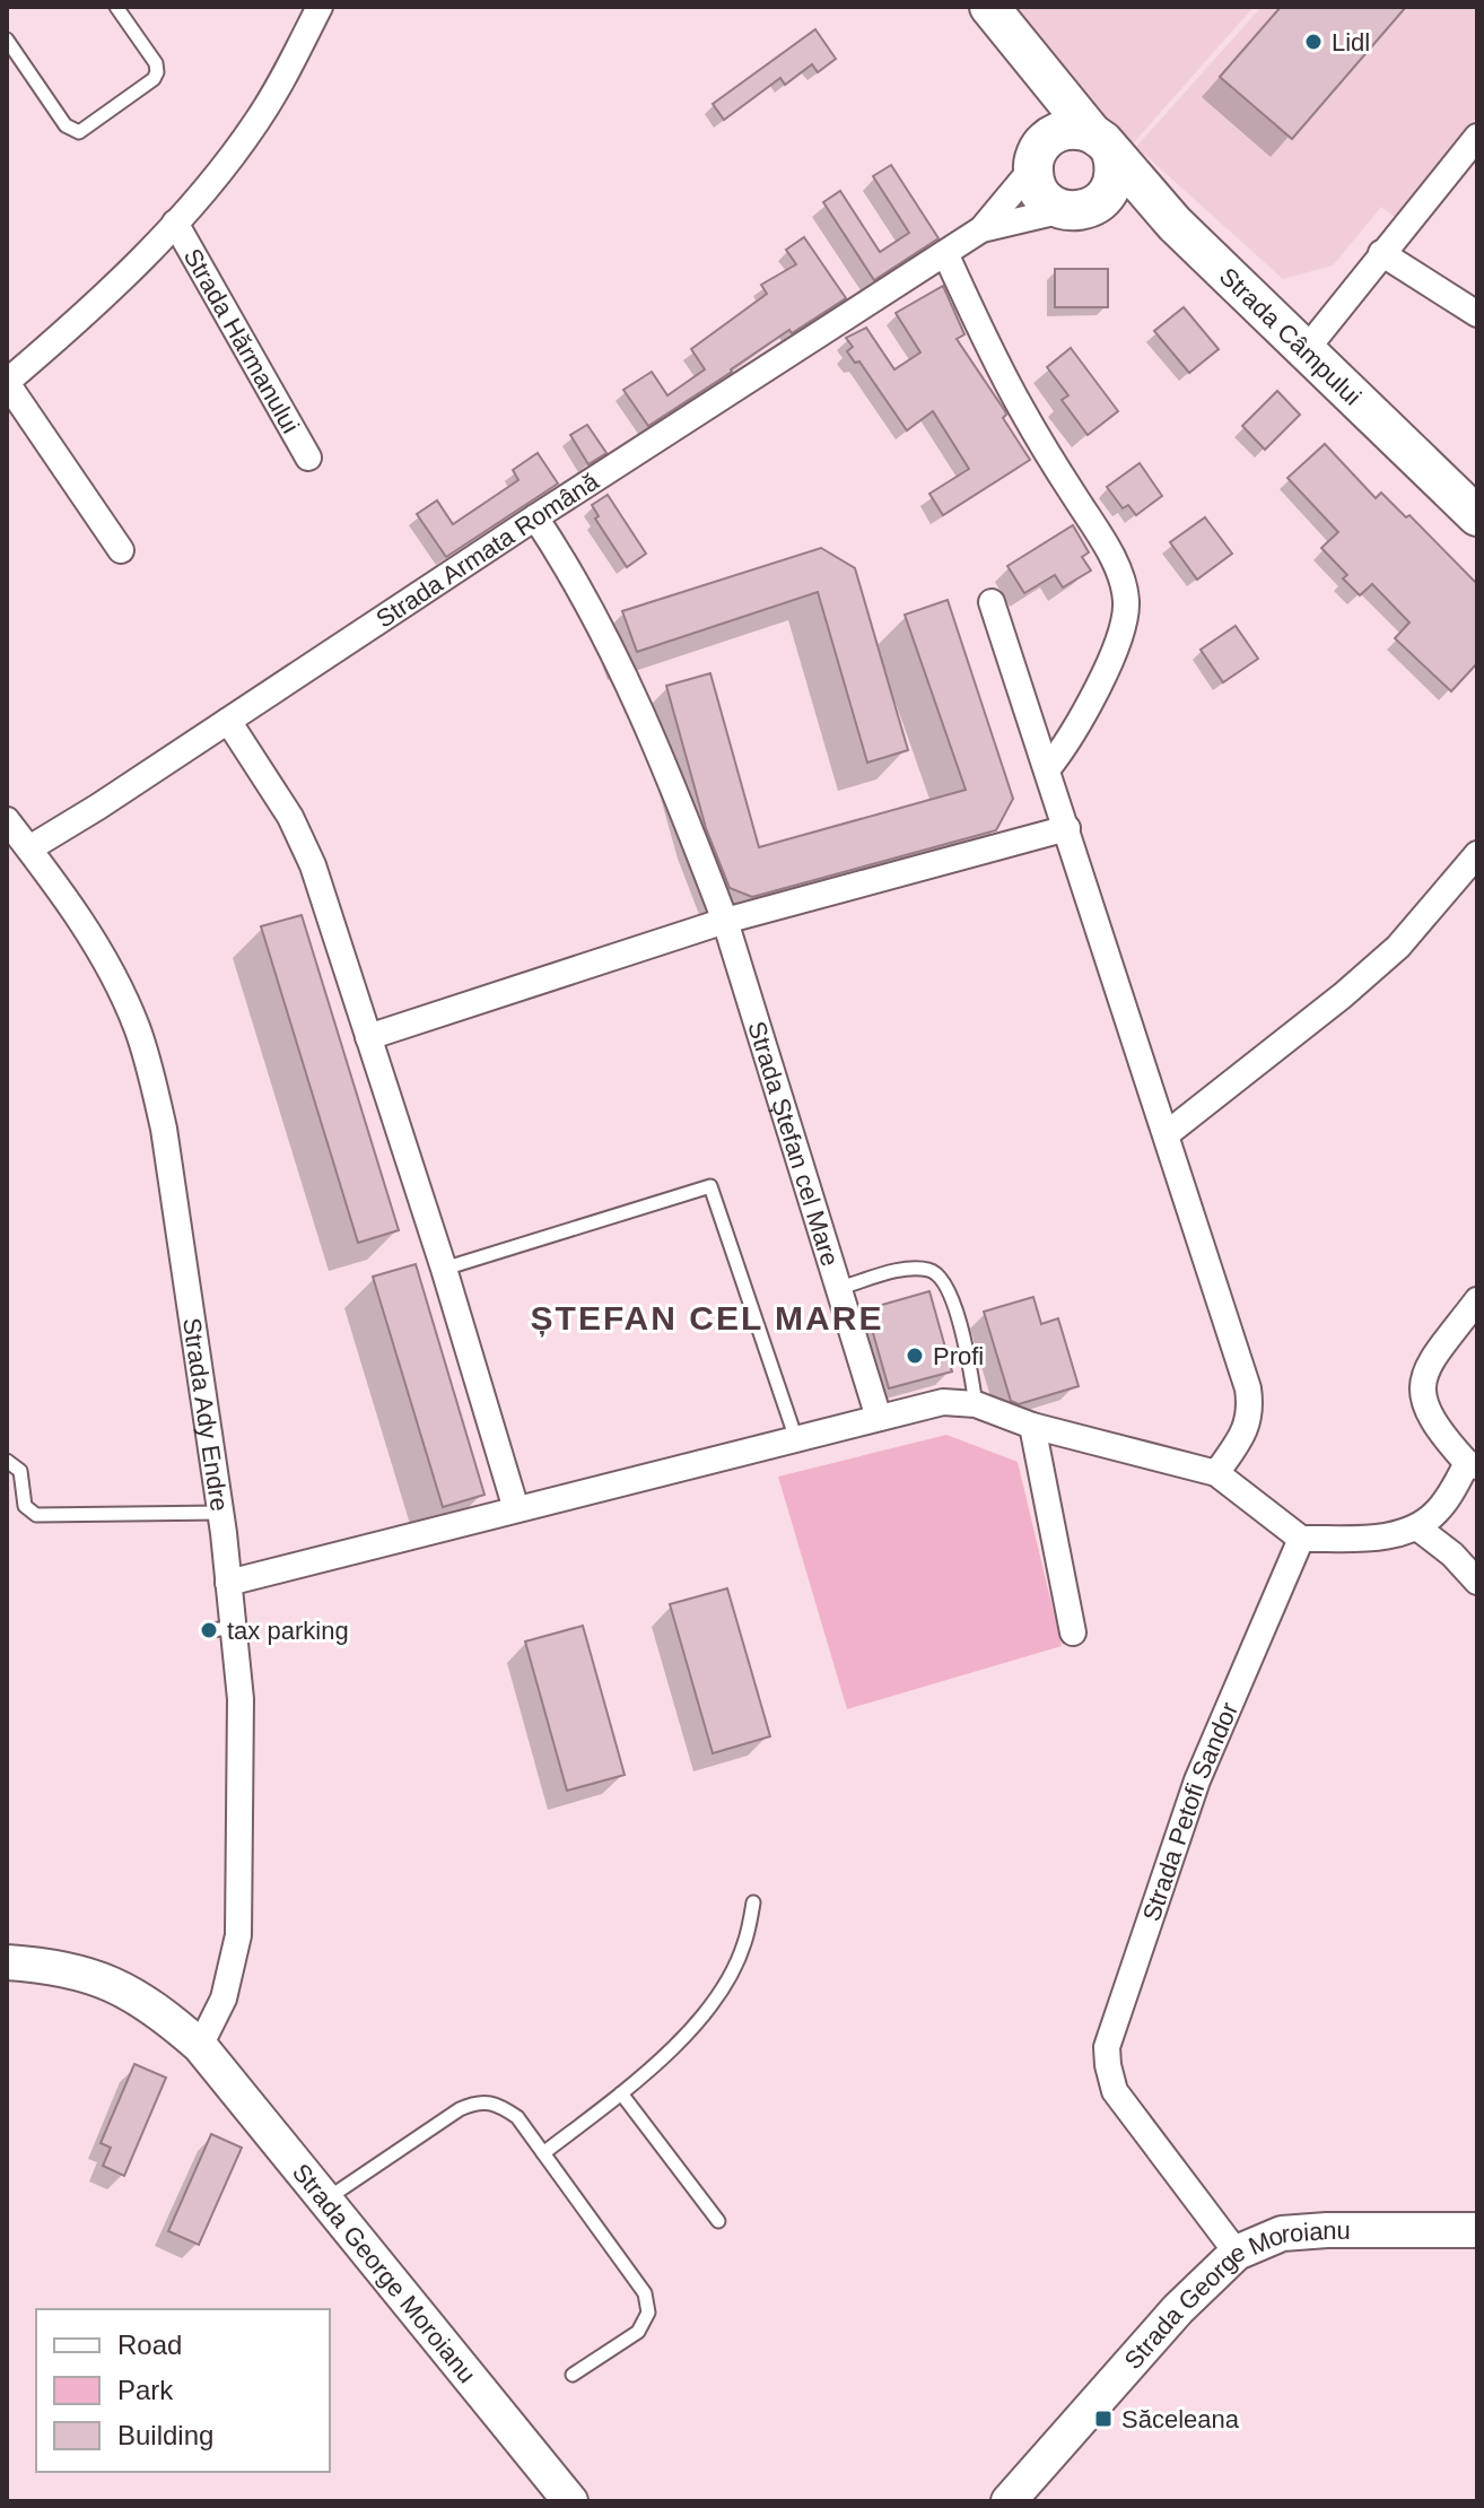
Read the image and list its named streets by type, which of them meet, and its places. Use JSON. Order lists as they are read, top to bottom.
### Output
{
  "streets": {
    "main road": ["Strada Câmpului", "Strada George Moroianu"],
    "street": [
      "Strada Hărmanului",
      "Strada Armata Română",
      "Strada Ștefan cel Mare",
      "Strada Ady Endre",
      "Strada Petofi Sandor"
    ]
  },
  "crossings": [
    ["Strada Câmpului", "Strada Armata Română"],
    ["Strada Armata Română", "Strada Ștefan cel Mare"],
    ["Strada Armata Română", "Strada Ady Endre"],
    ["Strada Ady Endre", "Strada George Moroianu"],
    ["Strada Petofi Sandor", "Strada George Moroianu"]
  ],
  "districts": ["ȘTEFAN CEL MARE"],
  "places": {
    "other": ["Lidl", "Profi", "tax parking"],
    "transit": ["Săceleana"]
  },
  "legend": ["Road", "Park", "Building"]
}
